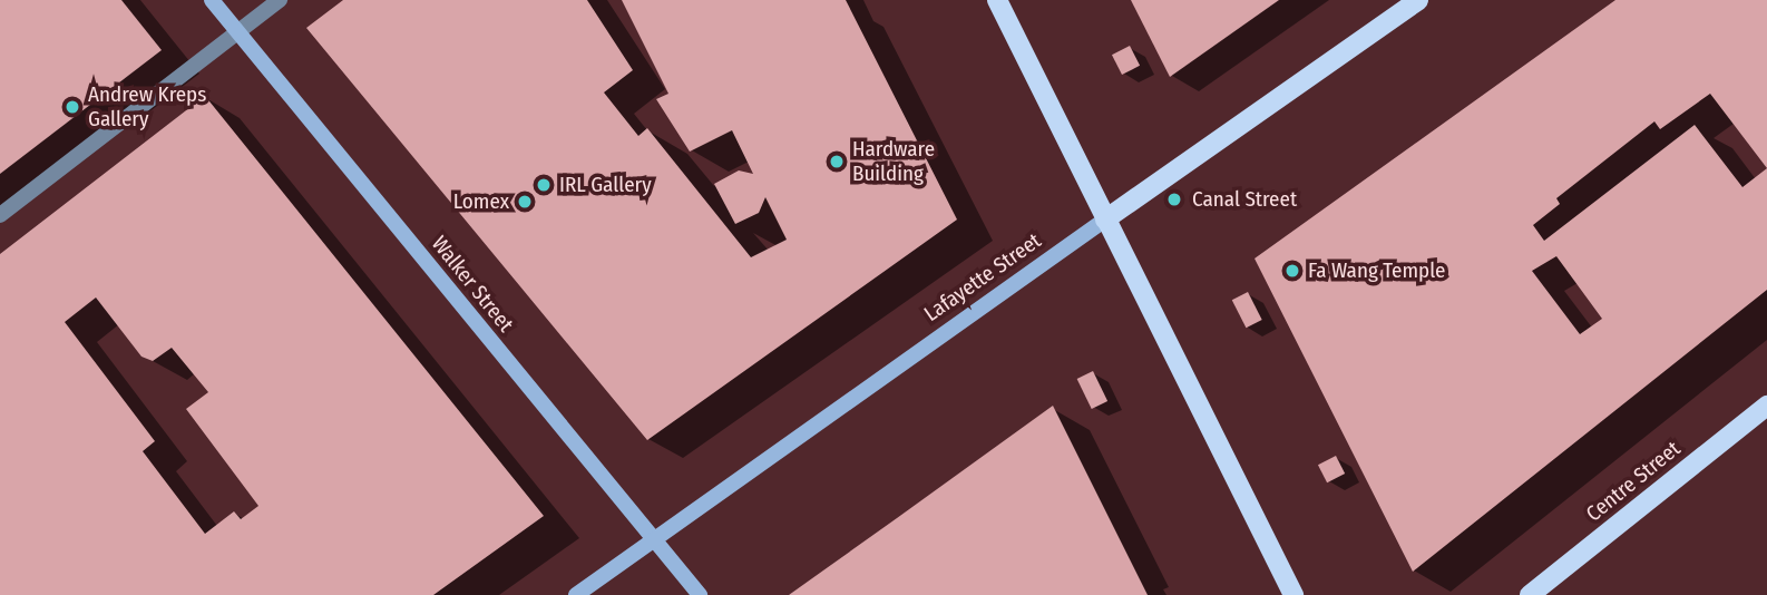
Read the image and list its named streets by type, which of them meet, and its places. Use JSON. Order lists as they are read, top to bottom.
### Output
{
  "streets": {
    "main road": ["Lafayette Street", "Centre Street"],
    "street": ["Walker Street"]
  },
  "crossings": [
    ["Lafayette Street", "Walker Street"]
  ],
  "places": [
    "Andrew Kreps Gallery",
    "Hardware Building",
    "IRL Gallery",
    "Canal Street",
    "Lomex",
    "Fa Wang Temple"
  ]
}
